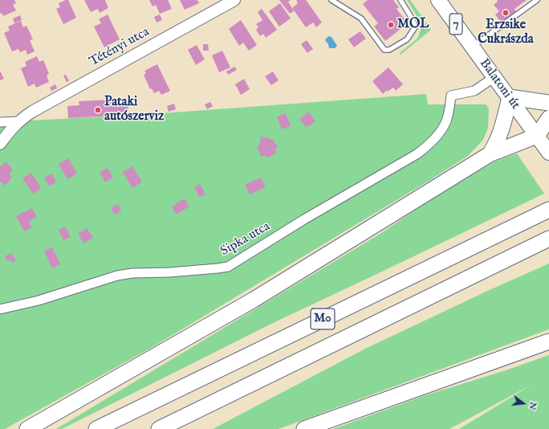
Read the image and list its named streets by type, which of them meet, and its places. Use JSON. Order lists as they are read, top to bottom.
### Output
{
  "streets": {
    "highway": ["M0"],
    "main road": ["7", "Balatoni út"],
    "street": ["Tétényi utca", "Sipka utca"]
  },
  "crossings": [
    ["Balatoni út", "Sipka utca"]
  ],
  "places": ["Erzsike Cukrászda", "MOL", "Pataki autószerviz"],
  "north": "right"
}
